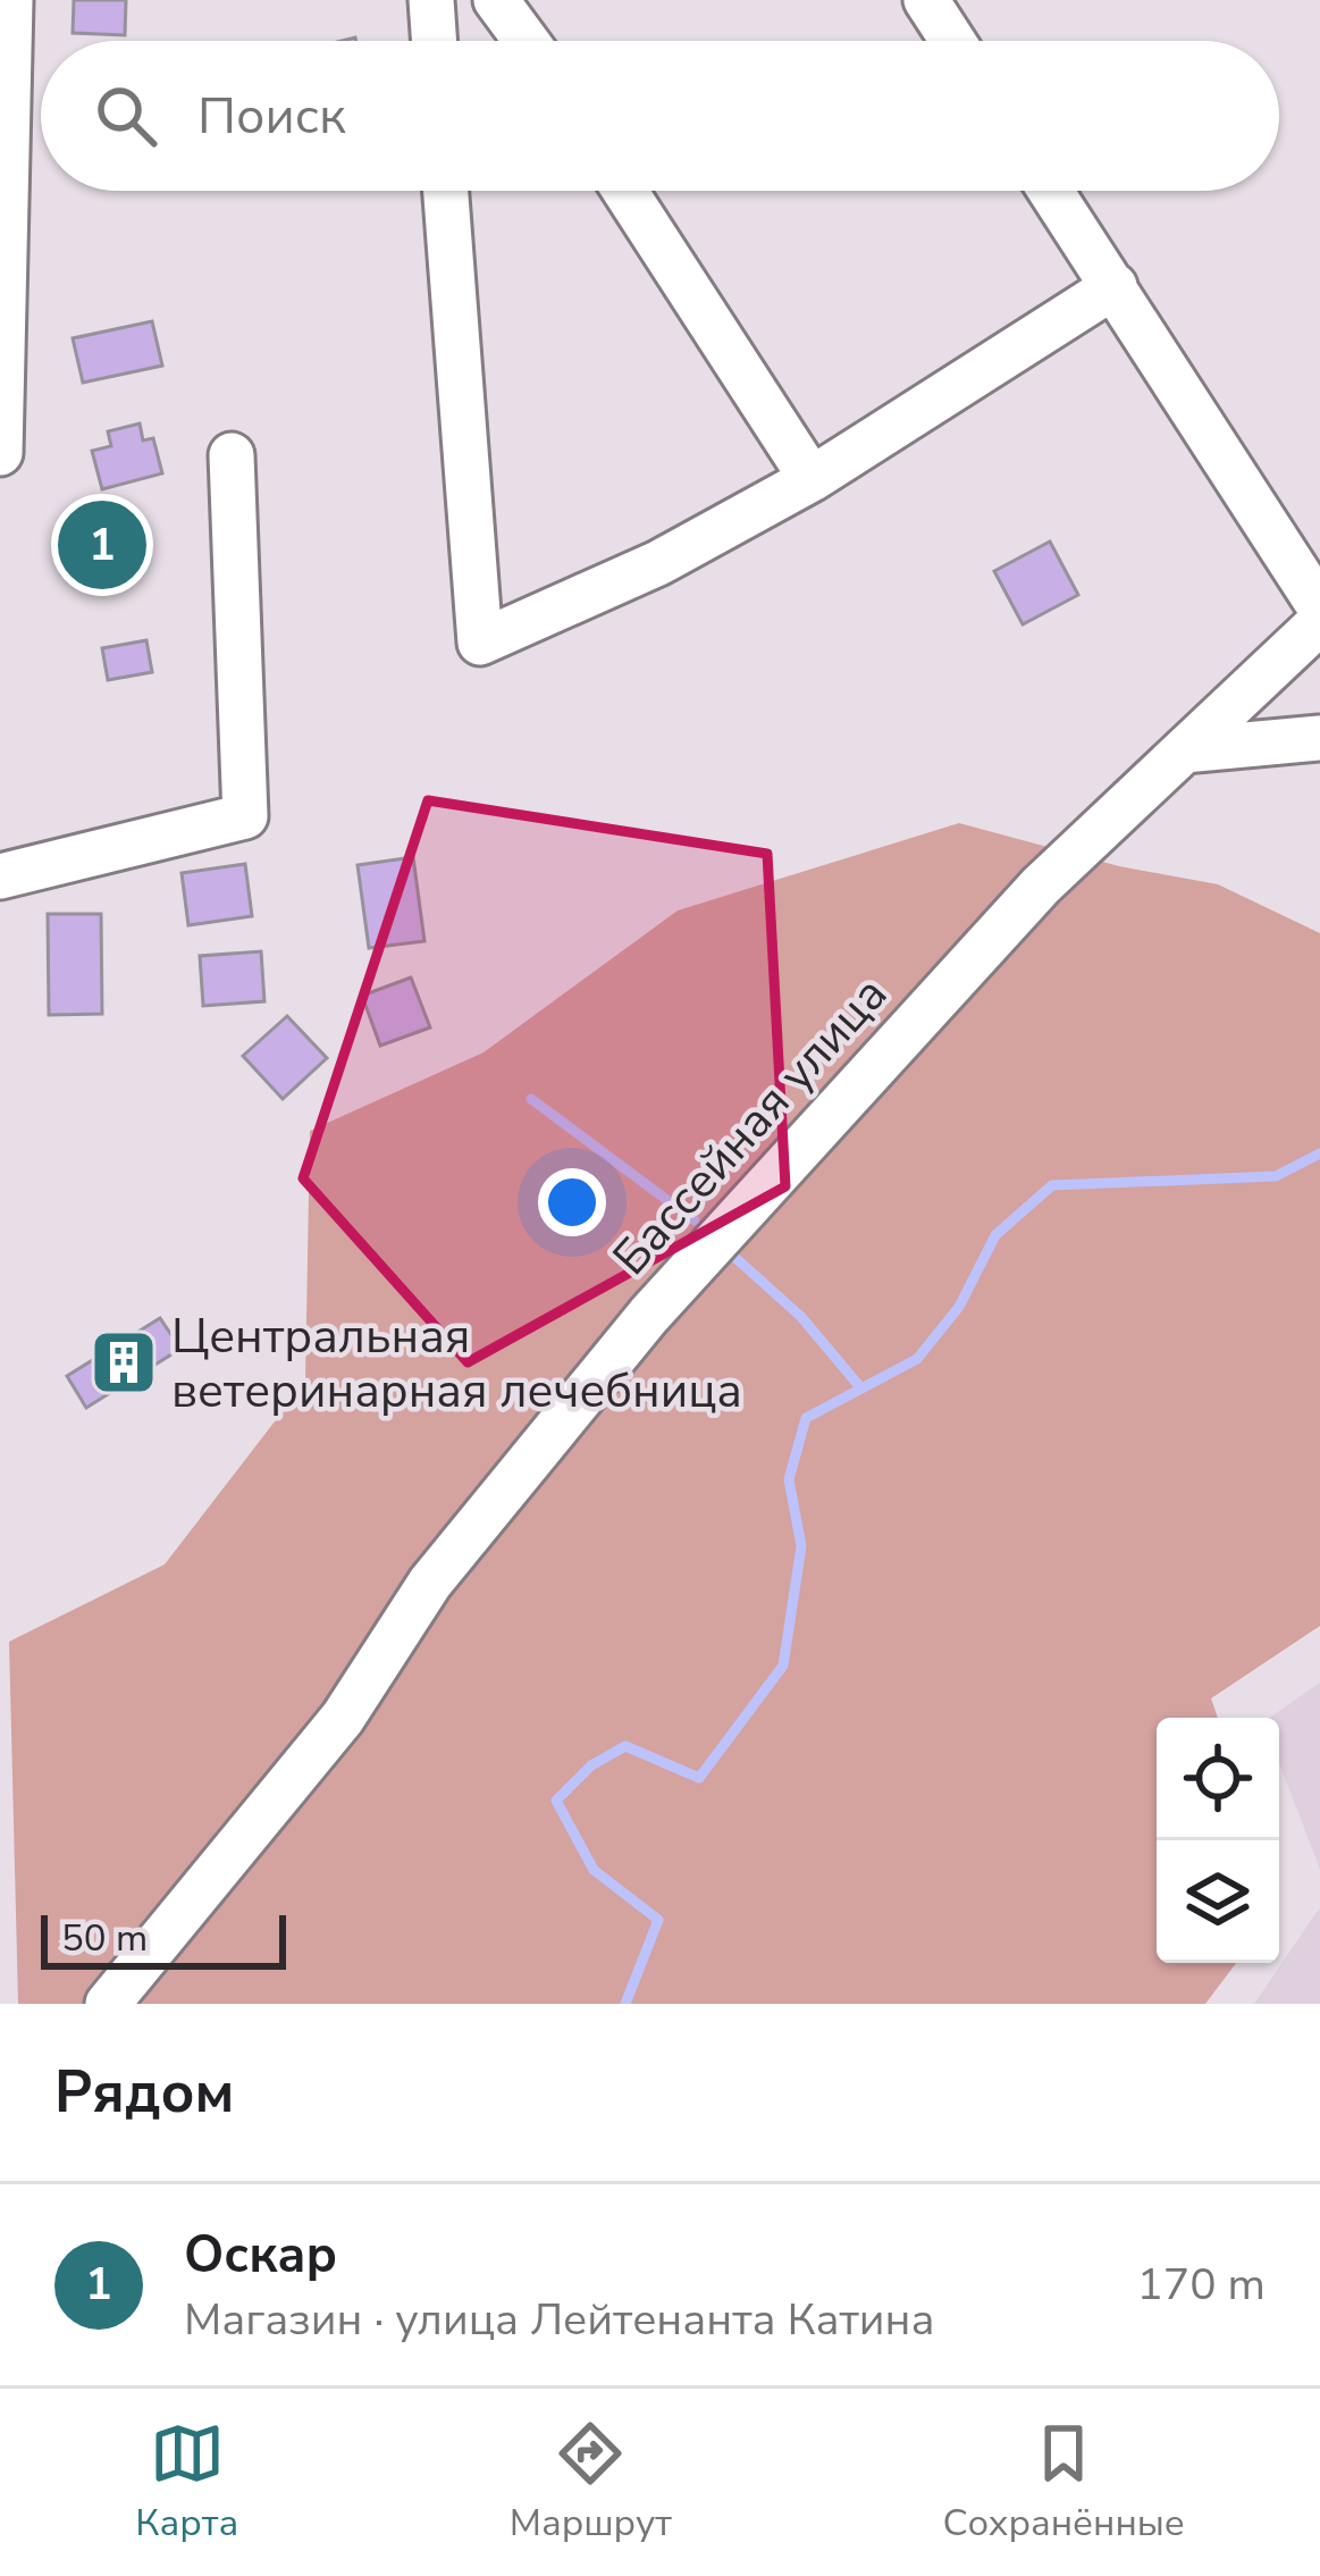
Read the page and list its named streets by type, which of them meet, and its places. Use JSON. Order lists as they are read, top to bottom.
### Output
{
  "streets": {
    "street": ["Бассейная улица"]
  },
  "places": {
    "building": ["Центральная ветеринарная лечебница"]
  },
  "scale_bar": "50 m",
  "page": {
    "search": "Поиск",
    "pins": "1",
    "scale": "50 m",
    "heading": "Рядом",
    "list": [
      {
        "mark": "1",
        "name": "Оскар",
        "note": "Магазин · улица Лейтенанта Катина",
        "value": "170 m"
      }
    ],
    "nav": ["Карта", "Маршрут", "Сохранённые"]
  }
}
